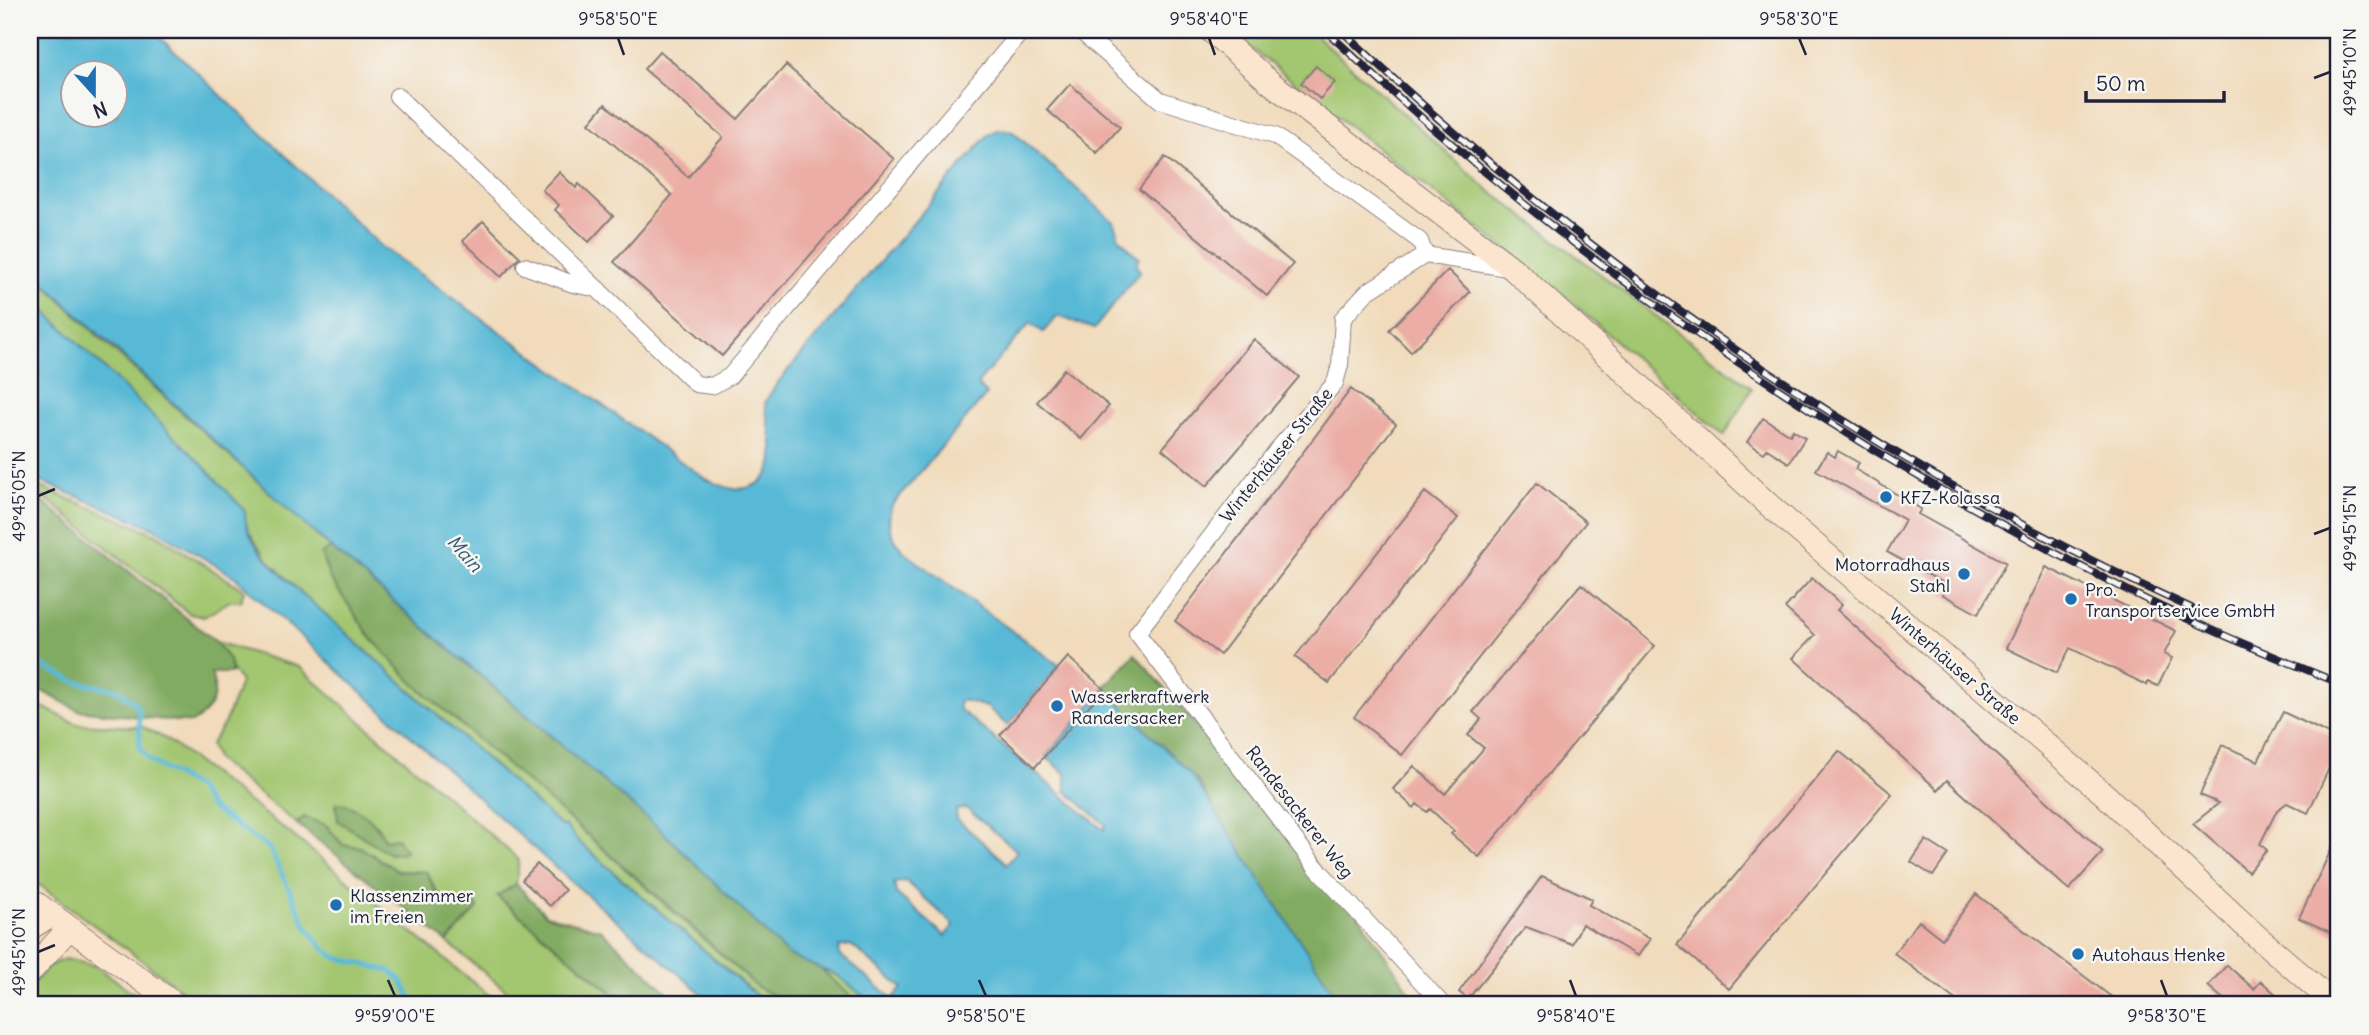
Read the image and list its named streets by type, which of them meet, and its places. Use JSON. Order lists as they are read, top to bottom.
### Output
{
  "streets": {
    "main road": ["Winterhäuser Straße"],
    "street": ["Randesackerer Weg"]
  },
  "crossings": [
    ["Winterhäuser Straße", "Randesackerer Weg"]
  ],
  "water": ["Main"],
  "places": [
    "KFZ-Kolassa",
    "Motorradhaus Stahl",
    "Pro. Transportservice GmbH",
    "Wasserkraftwerk Randersacker",
    "Klassenzimmer im Freien",
    "Autohaus Henke"
  ],
  "scale_bar": "50 m",
  "north": "bottom",
  "coordinates": [
    "9°58'50\"E",
    "9°58'40\"E",
    "9°58'30\"E",
    "49°45'10\"N",
    "49°45'05\"N",
    "49°45'15\"N",
    "9°59'00\"E"
  ]
}
